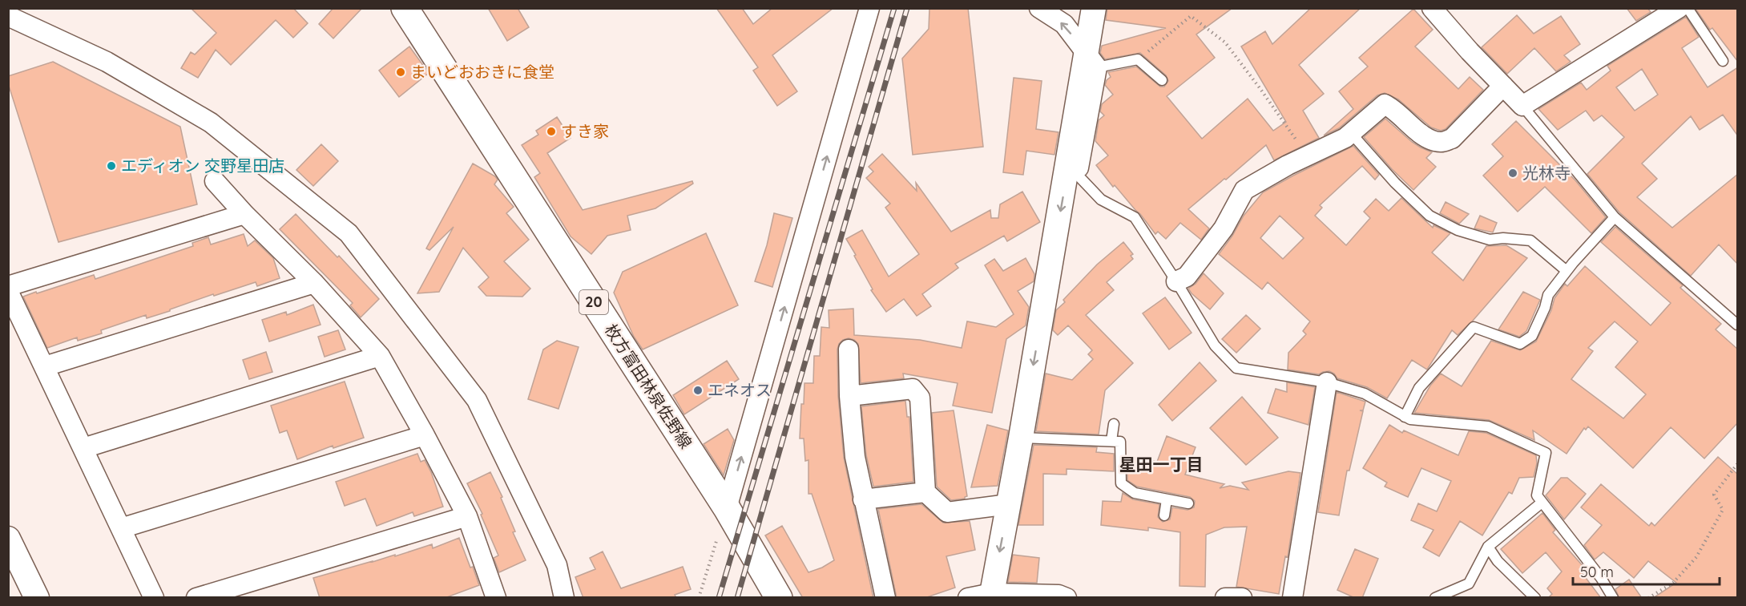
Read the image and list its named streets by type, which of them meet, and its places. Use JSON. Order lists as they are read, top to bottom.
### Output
{
  "streets": {
    "main road": ["20", "枚方富田林泉佐野線"]
  },
  "districts": ["星田一丁目"],
  "places": [
    "まいどおおきに食堂",
    "すき家",
    "エディオン 交野星田店",
    "光林寺",
    "エネオス"
  ],
  "scale_bar": "50 m"
}
